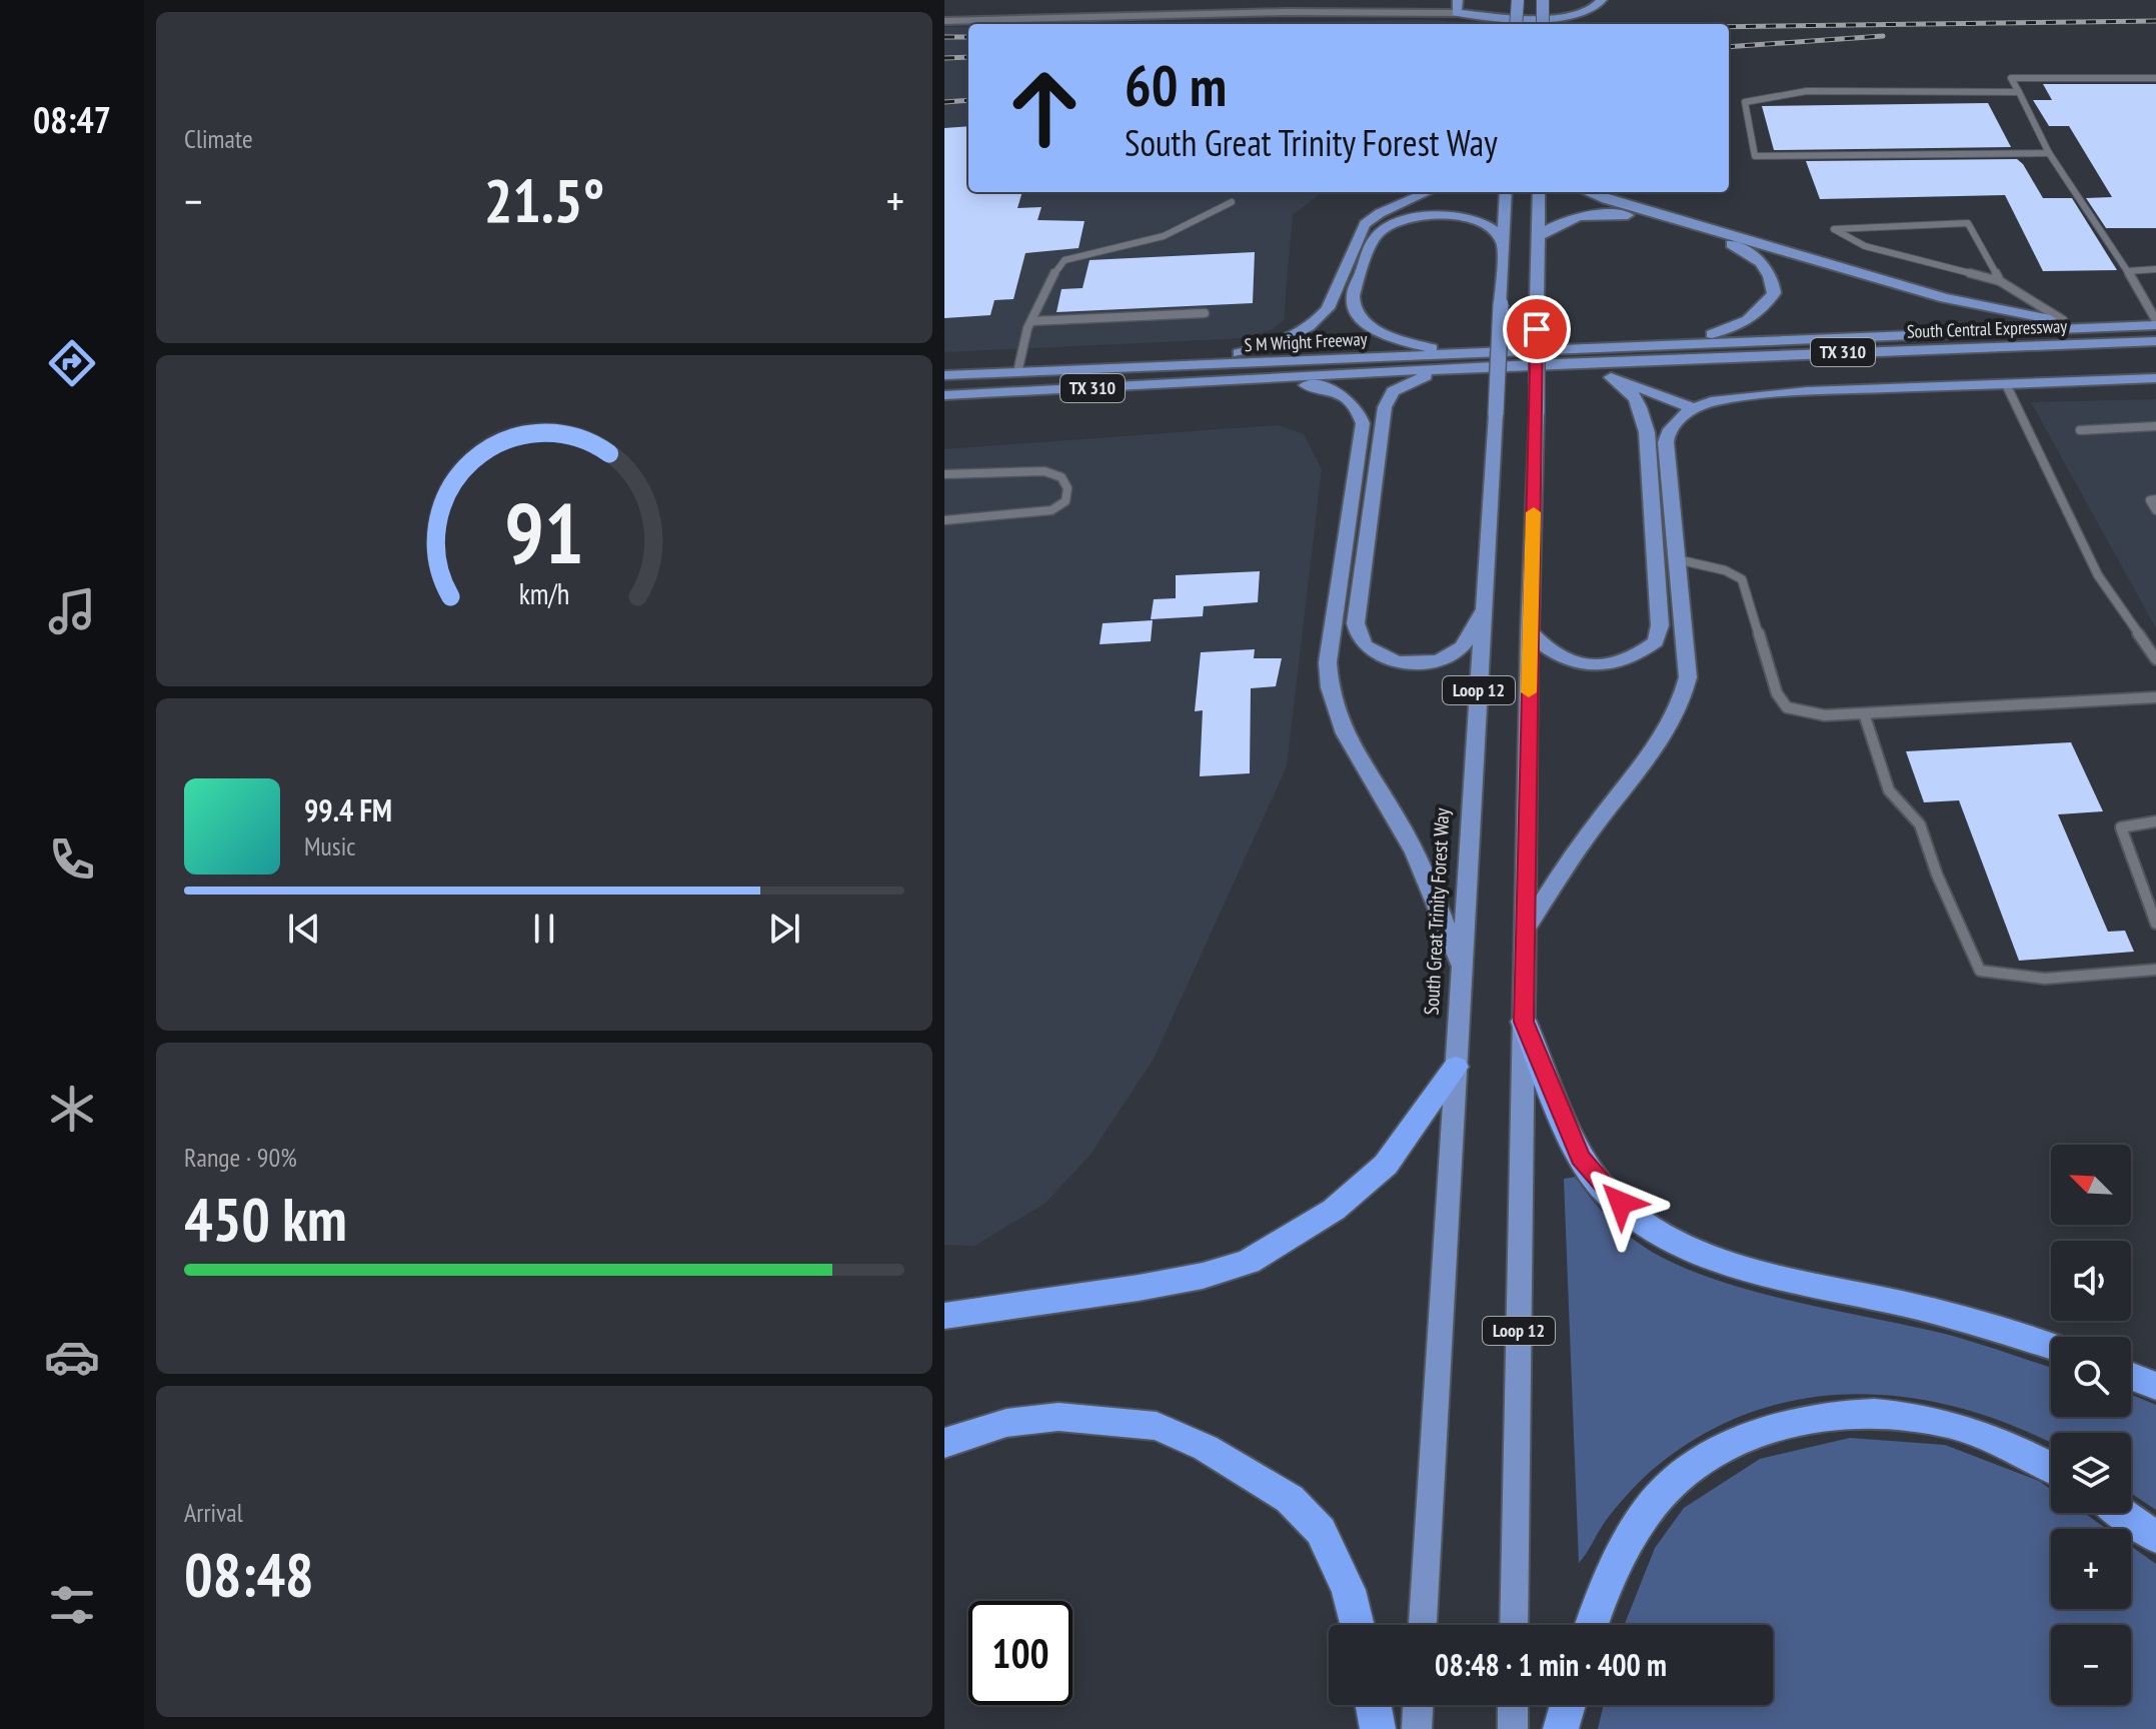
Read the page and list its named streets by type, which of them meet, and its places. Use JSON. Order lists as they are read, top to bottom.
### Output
{
  "streets": {
    "main road": [
      "South Central Expressway",
      "S M Wright Freeway",
      "TX 310",
      "Loop 12",
      "South Great Trinity Forest Way"
    ]
  },
  "crossings": [
    ["South Central Expressway", "S M Wright Freeway"]
  ],
  "north": "top left",
  "page": {
    "tabs": "08:47",
    "tile": [
      "Climate",
      ["Range · 90%", "450 km"],
      ["Arrival", "08:48"]
    ],
    "turn": ["60 m", "South Great Trinity Forest Way"],
    "heat": ["−", "21.5°", "+"],
    "song": ["99.4 FM", "Music"],
    "map_buttons": ["+", "−"],
    "limit": "100",
    "trip": "08:48 · 1 min · 400 m",
    "gauge": ["91", "km/h"]
  }
}
